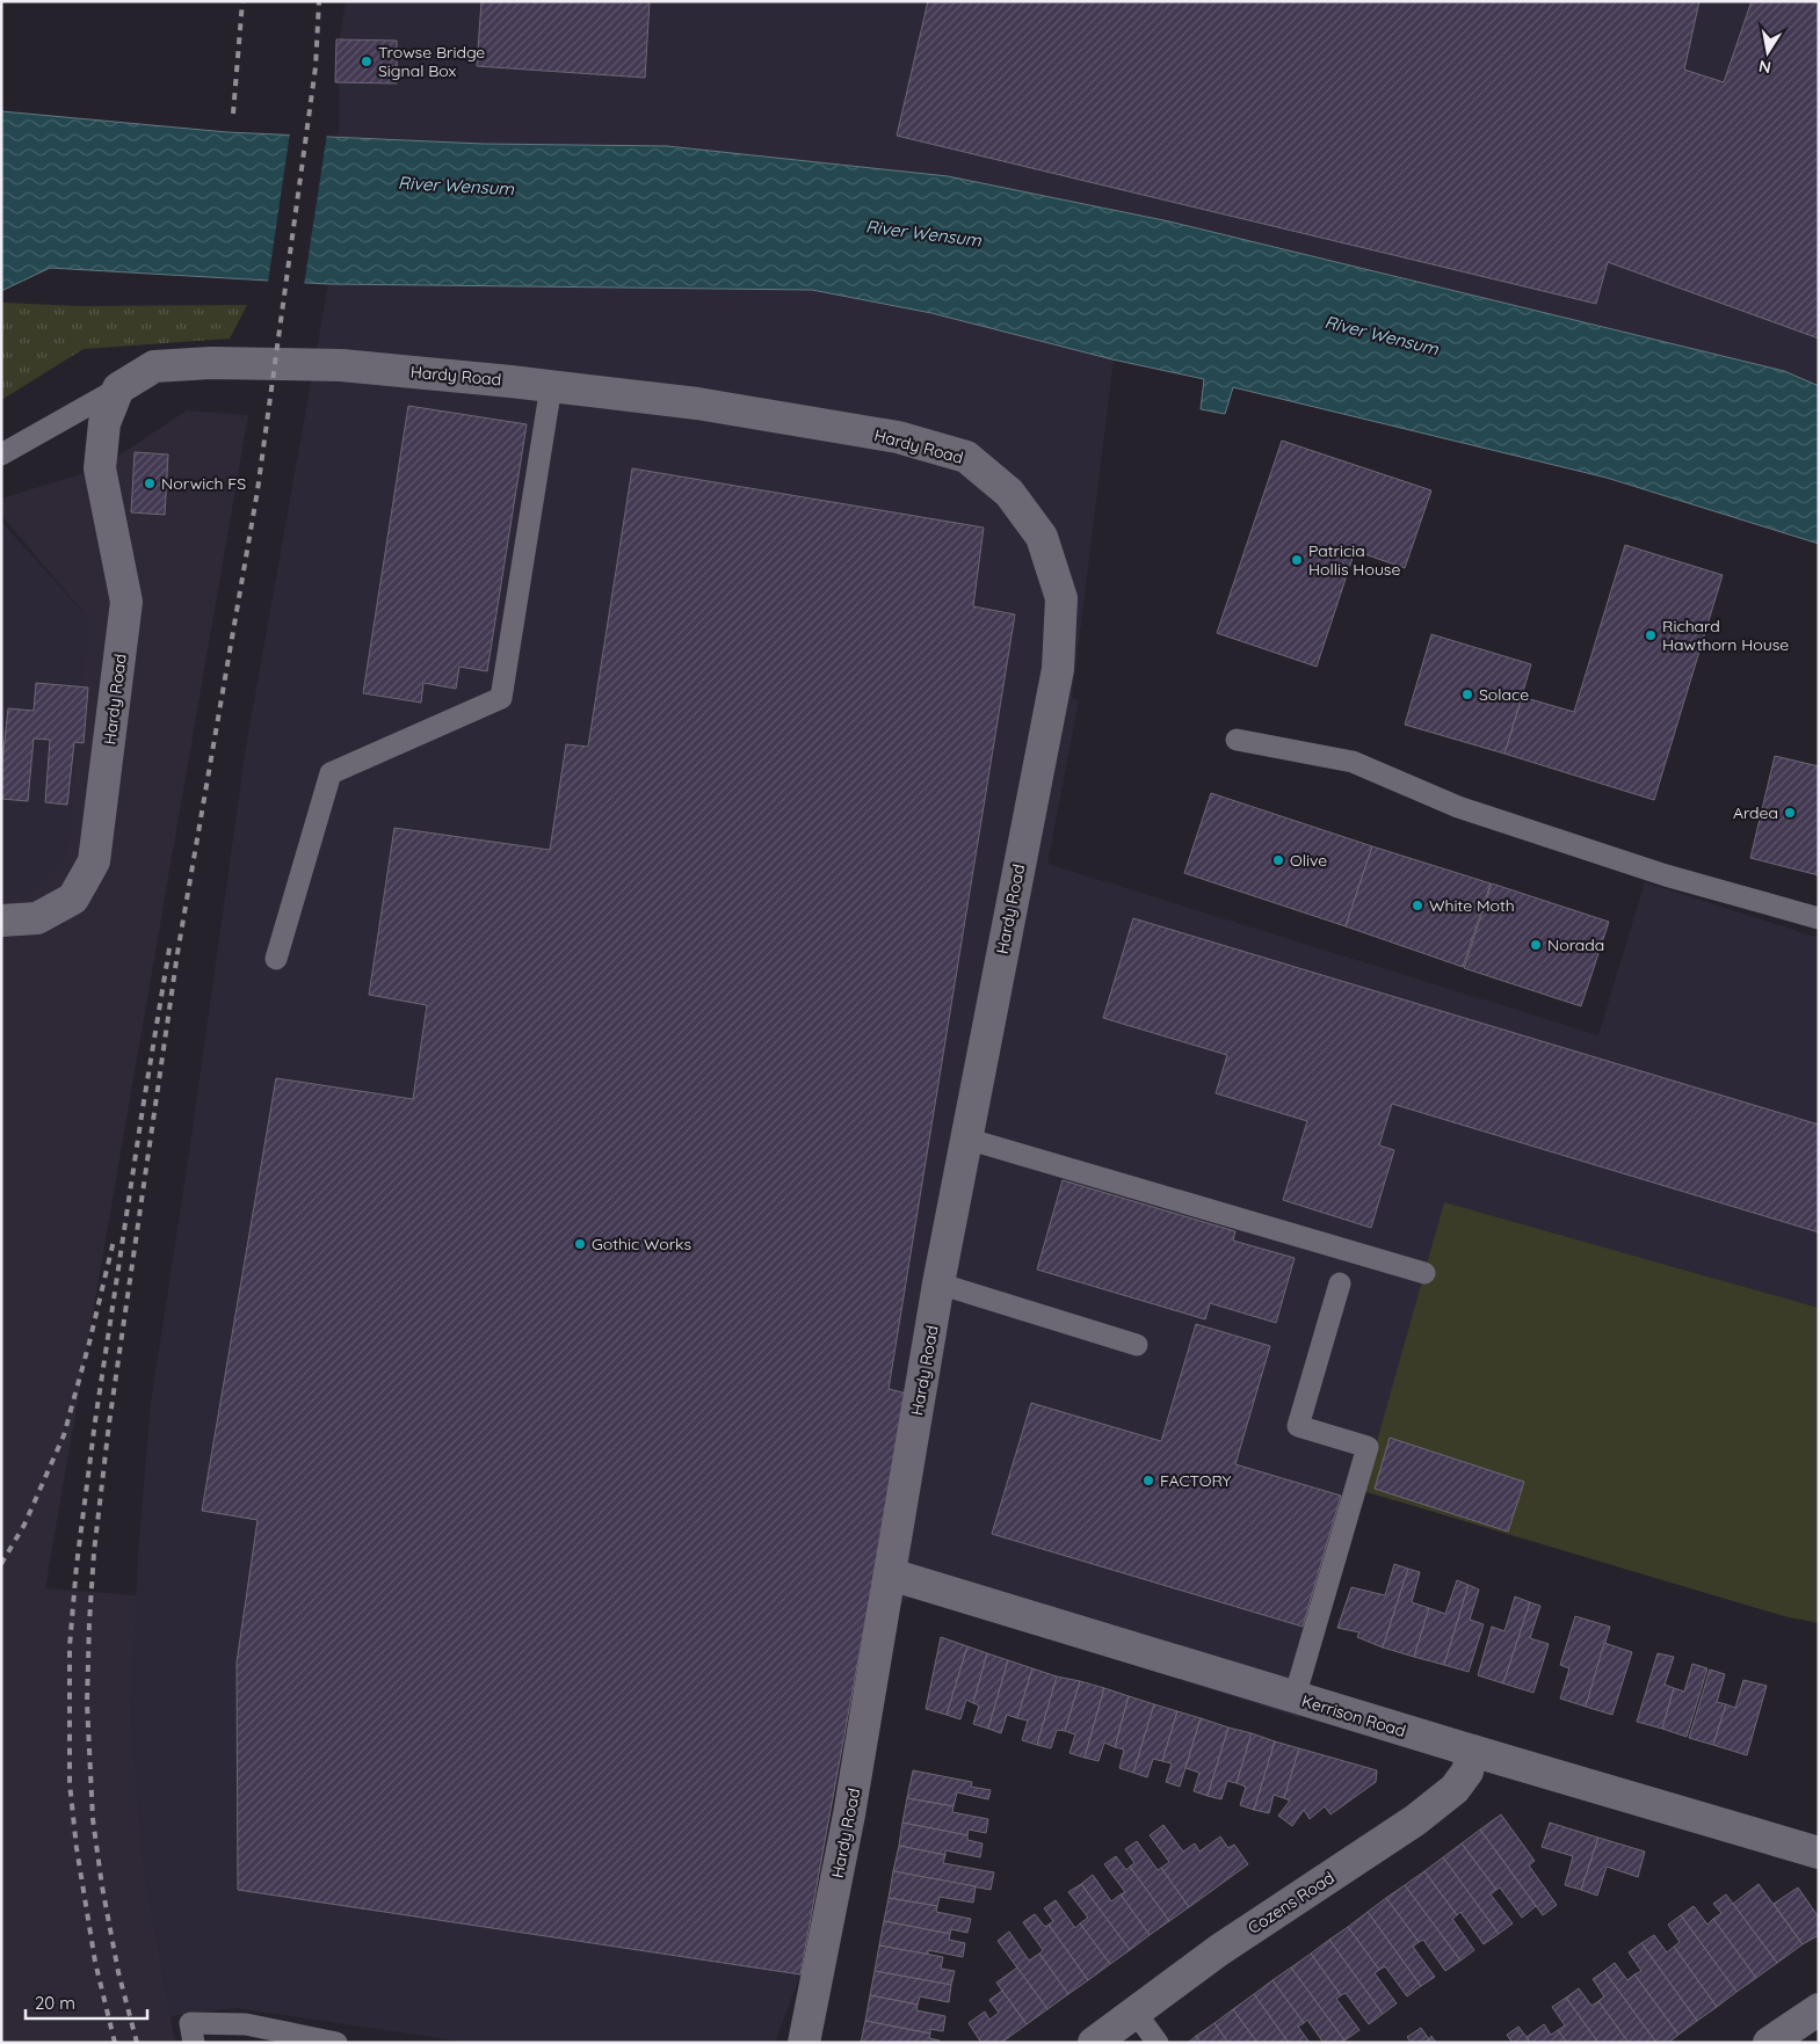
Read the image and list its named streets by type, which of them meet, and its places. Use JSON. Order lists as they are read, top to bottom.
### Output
{
  "streets": {
    "street": ["Hardy Road", "Kerrison Road", "Cozens Road"]
  },
  "crossings": [
    ["Hardy Road", "Kerrison Road"],
    ["Kerrison Road", "Cozens Road"]
  ],
  "water": ["River Wensum"],
  "places": [
    "Trowse Bridge Signal Box",
    "Norwich FS",
    "Patricia Hollis House",
    "Richard Hawthorn House",
    "Solace",
    "Ardea",
    "Olive",
    "White Moth",
    "Norada",
    "Gothic Works",
    "FACTORY"
  ],
  "scale_bar": "20 m",
  "north": "bottom"
}
